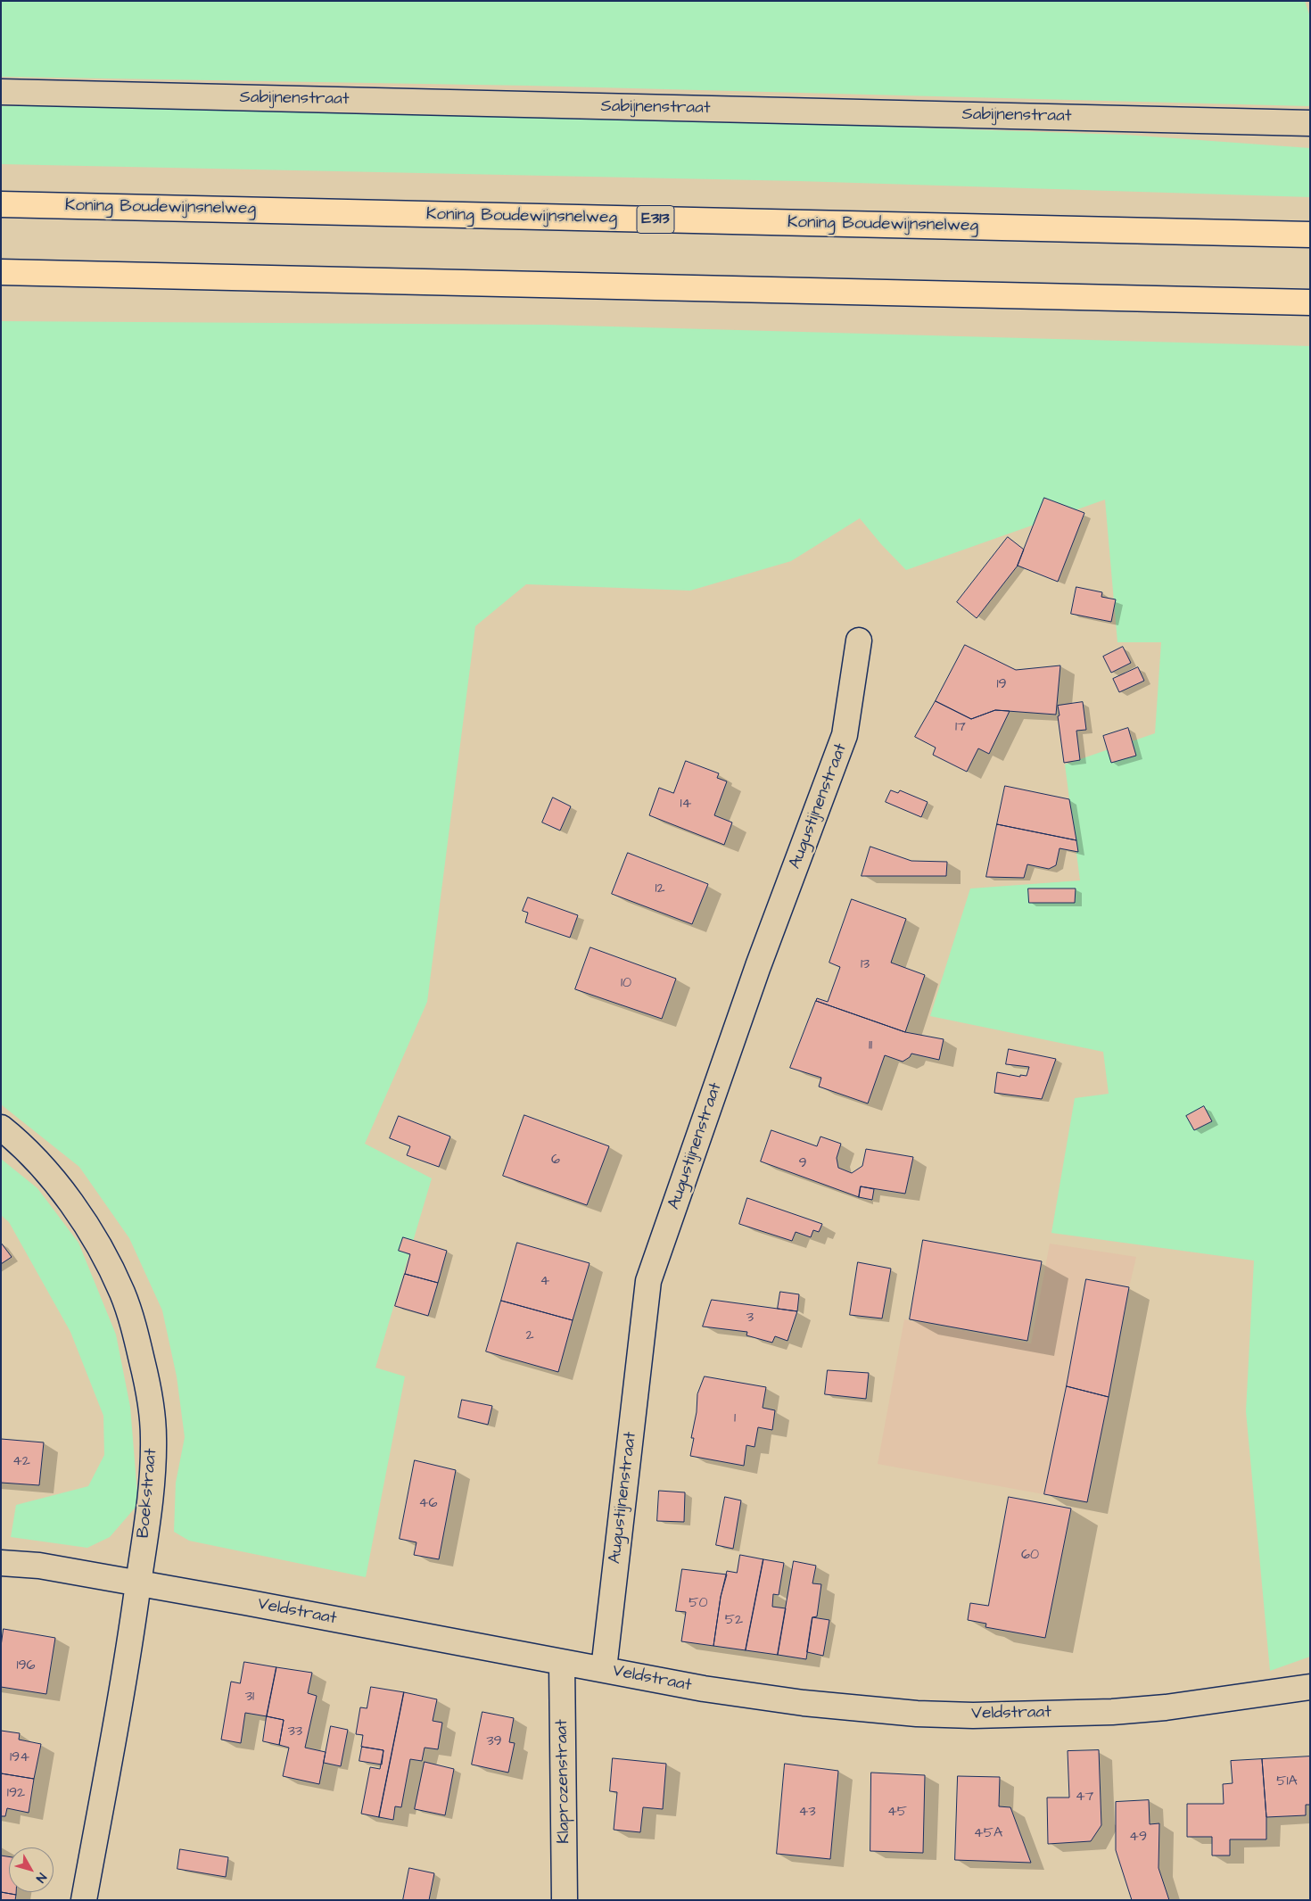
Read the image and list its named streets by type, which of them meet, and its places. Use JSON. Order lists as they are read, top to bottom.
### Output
{
  "streets": {
    "highway": ["Koning Boudewijnsnelweg", "E313"],
    "street": [
      "Sabijnenstraat",
      "Augustijnenstraat",
      "Boekstraat",
      "Veldstraat",
      "Klaprozenstraat"
    ]
  },
  "crossings": [
    ["Augustijnenstraat", "Veldstraat"],
    ["Boekstraat", "Veldstraat"],
    ["Veldstraat", "Klaprozenstraat"]
  ],
  "house_numbers": [
    "19",
    "17",
    "14",
    "12",
    "13",
    "10",
    "11",
    "6",
    "9",
    "4",
    "3",
    "2",
    "1",
    "42",
    "46",
    "60",
    "50",
    "52",
    "196",
    "31",
    "33",
    "39",
    "194",
    "51A",
    "192",
    "47",
    "43",
    "45",
    "45A",
    "49"
  ],
  "north": "bottom right"
}
